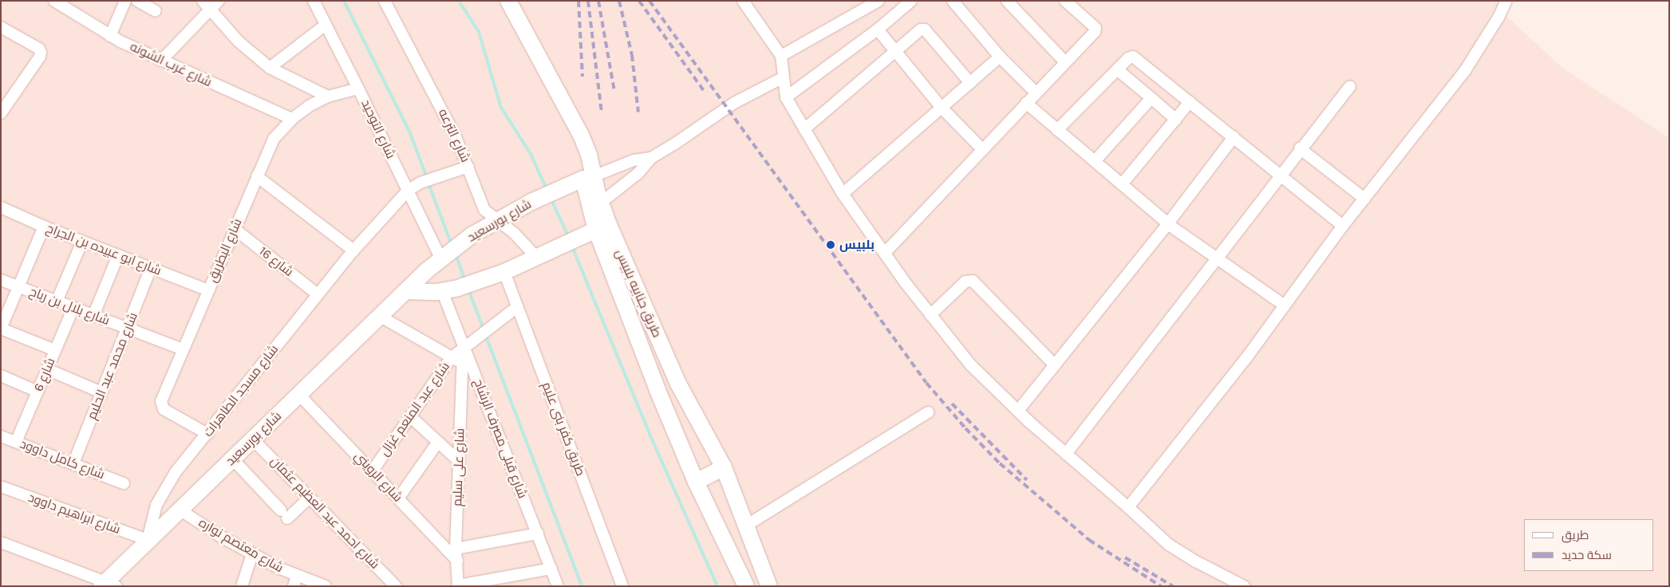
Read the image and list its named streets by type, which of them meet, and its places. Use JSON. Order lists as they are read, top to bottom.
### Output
{
  "streets": {
    "main road": ["شارع بورسعيد", "طريق جنابيه بلبيس"],
    "street": [
      "شارع غرب الشونه",
      "شارع التوحيد",
      "شارع الترعه",
      "شارع ابو عبيده بن الجراح",
      "شارع البطريق",
      "شارع 16",
      "شارع بلال بن رباح",
      "شارع محمد عبد الحليم",
      "شارع 6",
      "شارع مسجد الطاهرات",
      "شارع عبد المنعم غزال",
      "طريق كفر بنى عليم",
      "شارع قبلى مصرف الرشاح",
      "شارع كامل داوود",
      "شارع على سليم",
      "شارع الرويني",
      "شارع احمد عبد العظيم عثمان",
      "شارع ابراهيم داوود",
      "شارع معتصم نواره"
    ]
  },
  "crossings": [
    ["شارع غرب الشونه", "شارع البطريق"],
    ["شارع التوحيد", "شارع بورسعيد"],
    ["شارع التوحيد", "شارع البطريق"],
    ["شارع التوحيد", "شارع مسجد الطاهرات"],
    ["شارع الترعه", "شارع بورسعيد"],
    ["شارع الترعه", "شارع مسجد الطاهرات"],
    ["شارع بورسعيد", "طريق جنابيه بلبيس"],
    ["شارع بورسعيد", "شارع مسجد الطاهرات"],
    ["شارع بورسعيد", "شارع الرويني"],
    ["شارع بورسعيد", "شارع احمد عبد العظيم عثمان"],
    ["شارع بورسعيد", "شارع ابراهيم داوود"],
    ["شارع بورسعيد", "شارع معتصم نواره"],
    ["شارع ابو عبيده بن الجراح", "شارع البطريق"],
    ["شارع ابو عبيده بن الجراح", "شارع محمد عبد الحليم"],
    ["شارع البطريق", "شارع 16"],
    ["شارع البطريق", "شارع بلال بن رباح"],
    ["شارع البطريق", "شارع مسجد الطاهرات"],
    ["شارع 16", "شارع مسجد الطاهرات"],
    ["شارع بلال بن رباح", "شارع محمد عبد الحليم"],
    ["شارع بلال بن رباح", "شارع 6"],
    ["شارع محمد عبد الحليم", "شارع كامل داوود"],
    ["شارع 6", "شارع كامل داوود"],
    ["شارع مسجد الطاهرات", "شارع ابراهيم داوود"],
    ["شارع عبد المنعم غزال", "طريق كفر بنى عليم"],
    ["شارع عبد المنعم غزال", "شارع قبلى مصرف الرشاح"],
    ["شارع عبد المنعم غزال", "شارع على سليم"],
    ["شارع عبد المنعم غزال", "شارع الرويني"],
    ["شارع قبلى مصرف الرشاح", "شارع على سليم"],
    ["شارع على سليم", "شارع الرويني"]
  ],
  "places": ["بلبيس"],
  "legend": ["طريق", "سكة حديد"]
}
